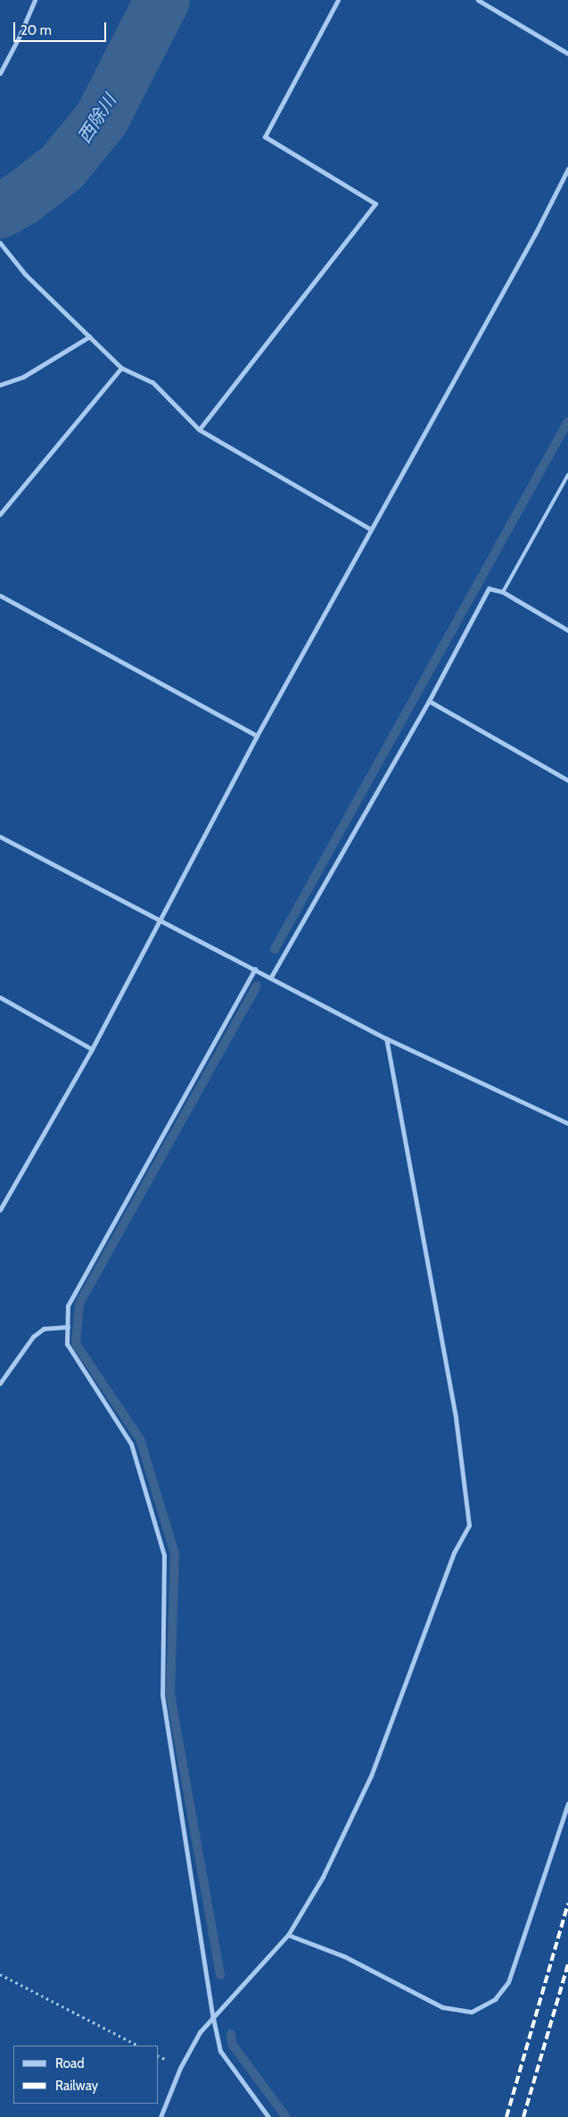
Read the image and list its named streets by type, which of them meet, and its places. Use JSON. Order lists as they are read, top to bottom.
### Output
{
  "water": ["西除川"],
  "legend": ["Road", "Railway"],
  "scale_bar": "20 m"
}
